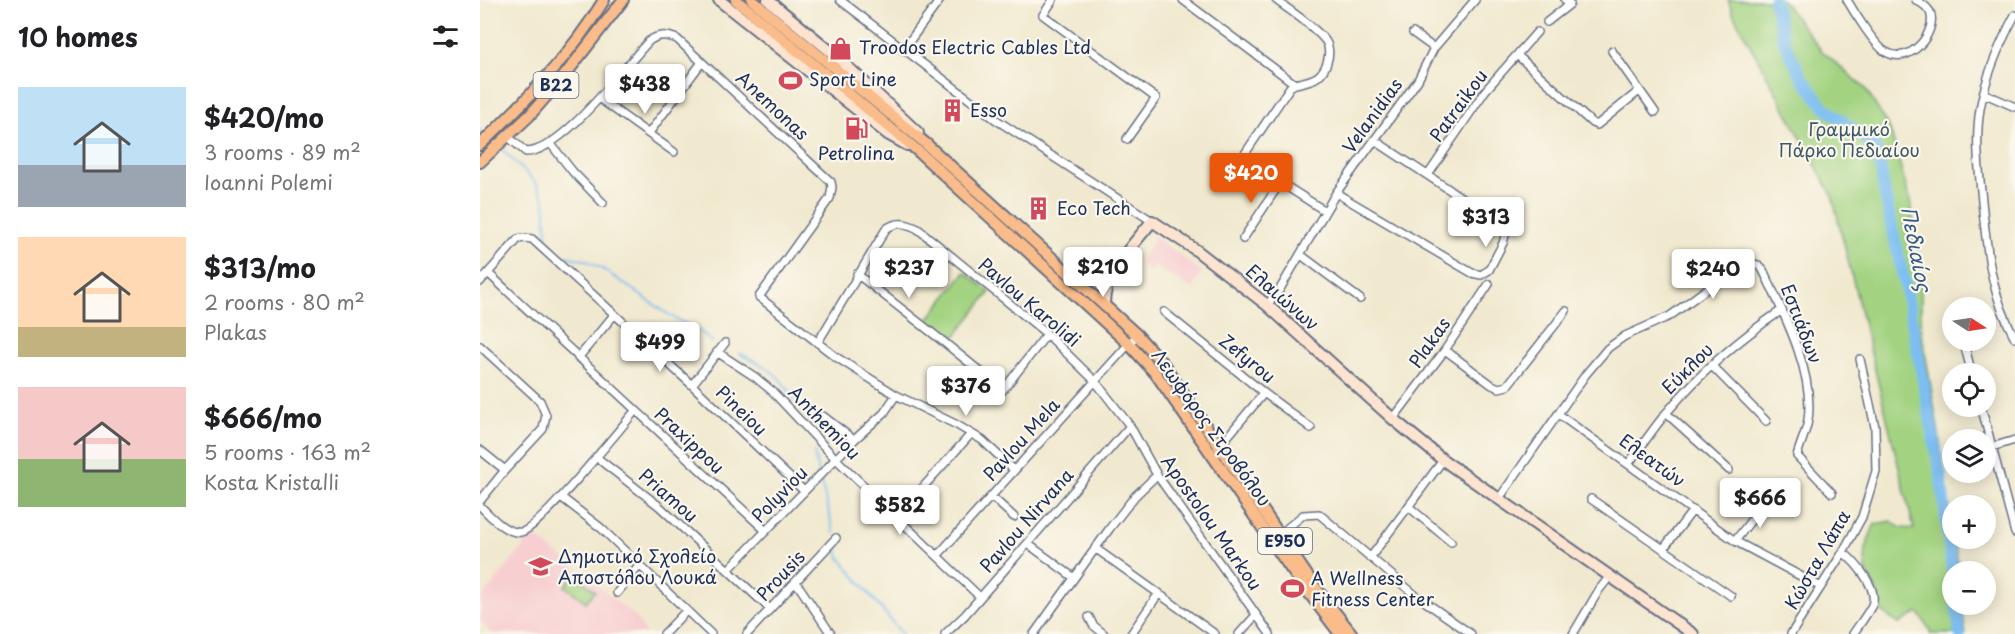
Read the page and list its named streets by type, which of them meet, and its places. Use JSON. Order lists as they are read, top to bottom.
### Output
{
  "streets": {
    "main road": [
      "B22",
      "Ελαιώνων",
      "Λεωφόρος Στροβόλου",
      "E950"
    ],
    "street": [
      "Anemonas",
      "Patraikou",
      "Velanidias",
      "Pavlou Karolidi",
      "Εστιάδων",
      "Plakas",
      "Zefyrou",
      "Εύκλου",
      "Pineiou",
      "Anthemiou",
      "Pavlou Mela",
      "Praxippou",
      "Ελεατών",
      "Polyviou",
      "Priamou",
      "Pavlou Nirvana",
      "Apostolou Markou",
      "Κώστα Λάπα",
      "Prousis"
    ]
  },
  "crossings": [
    ["Velanidias", "Ελαιώνων"],
    ["Ελαιώνων", "Εστιάδων"],
    ["Ελαιώνων", "Plakas"],
    ["Pavlou Karolidi", "Pavlou Mela"],
    ["Pavlou Karolidi", "Pavlou Nirvana"],
    ["Pavlou Karolidi", "Apostolou Markou"],
    ["Εστιάδων", "Εύκλου"],
    ["Εστιάδων", "Ελεατών"],
    ["Εύκλου", "Ελεατών"],
    ["Pineiou", "Praxippou"],
    ["Pineiou", "Polyviou"],
    ["Anthemiou", "Pavlou Mela"],
    ["Anthemiou", "Polyviou"],
    ["Anthemiou", "Pavlou Nirvana"],
    ["Λεωφόρος Στροβόλου", "Pavlou Mela"],
    ["Λεωφόρος Στροβόλου", "E950"],
    ["Praxippou", "Polyviou"],
    ["Ελεατών", "Κώστα Λάπα"],
    ["Polyviou", "Priamou"],
    ["Priamou", "Prousis"],
    ["Pavlou Nirvana", "Apostolou Markou"]
  ],
  "water": ["Πεδιαίος"],
  "parks": ["Γραμμικό Πάρκο Πεδιαίου"],
  "places": {
    "shop": ["Troodos Electric Cables Ltd"],
    "sports": ["Sport Line", "A Wellness Fitness Center"],
    "building": ["Esso", "Eco Tech"],
    "fuel station": ["Petrolina"],
    "school or university": ["Δημοτικό Σχολείο Αποστόλου Λουκά"]
  },
  "north": "right",
  "page": {
    "heading": "10 homes",
    "price": [
      "$438",
      "$420",
      "$313",
      "$210",
      "$237",
      "$240",
      "$499",
      "$376",
      "$666",
      "$582"
    ],
    "list": [
      {
        "name": "$420/mo",
        "note": "3 rooms · 89 m² · Ioanni Polemi"
      },
      {
        "name": "$313/mo",
        "note": "2 rooms · 80 m² · Plakas"
      },
      {
        "name": "$666/mo",
        "note": "5 rooms · 163 m² · Kosta Kristalli"
      }
    ],
    "map_buttons": ["+", "−"]
  }
}
